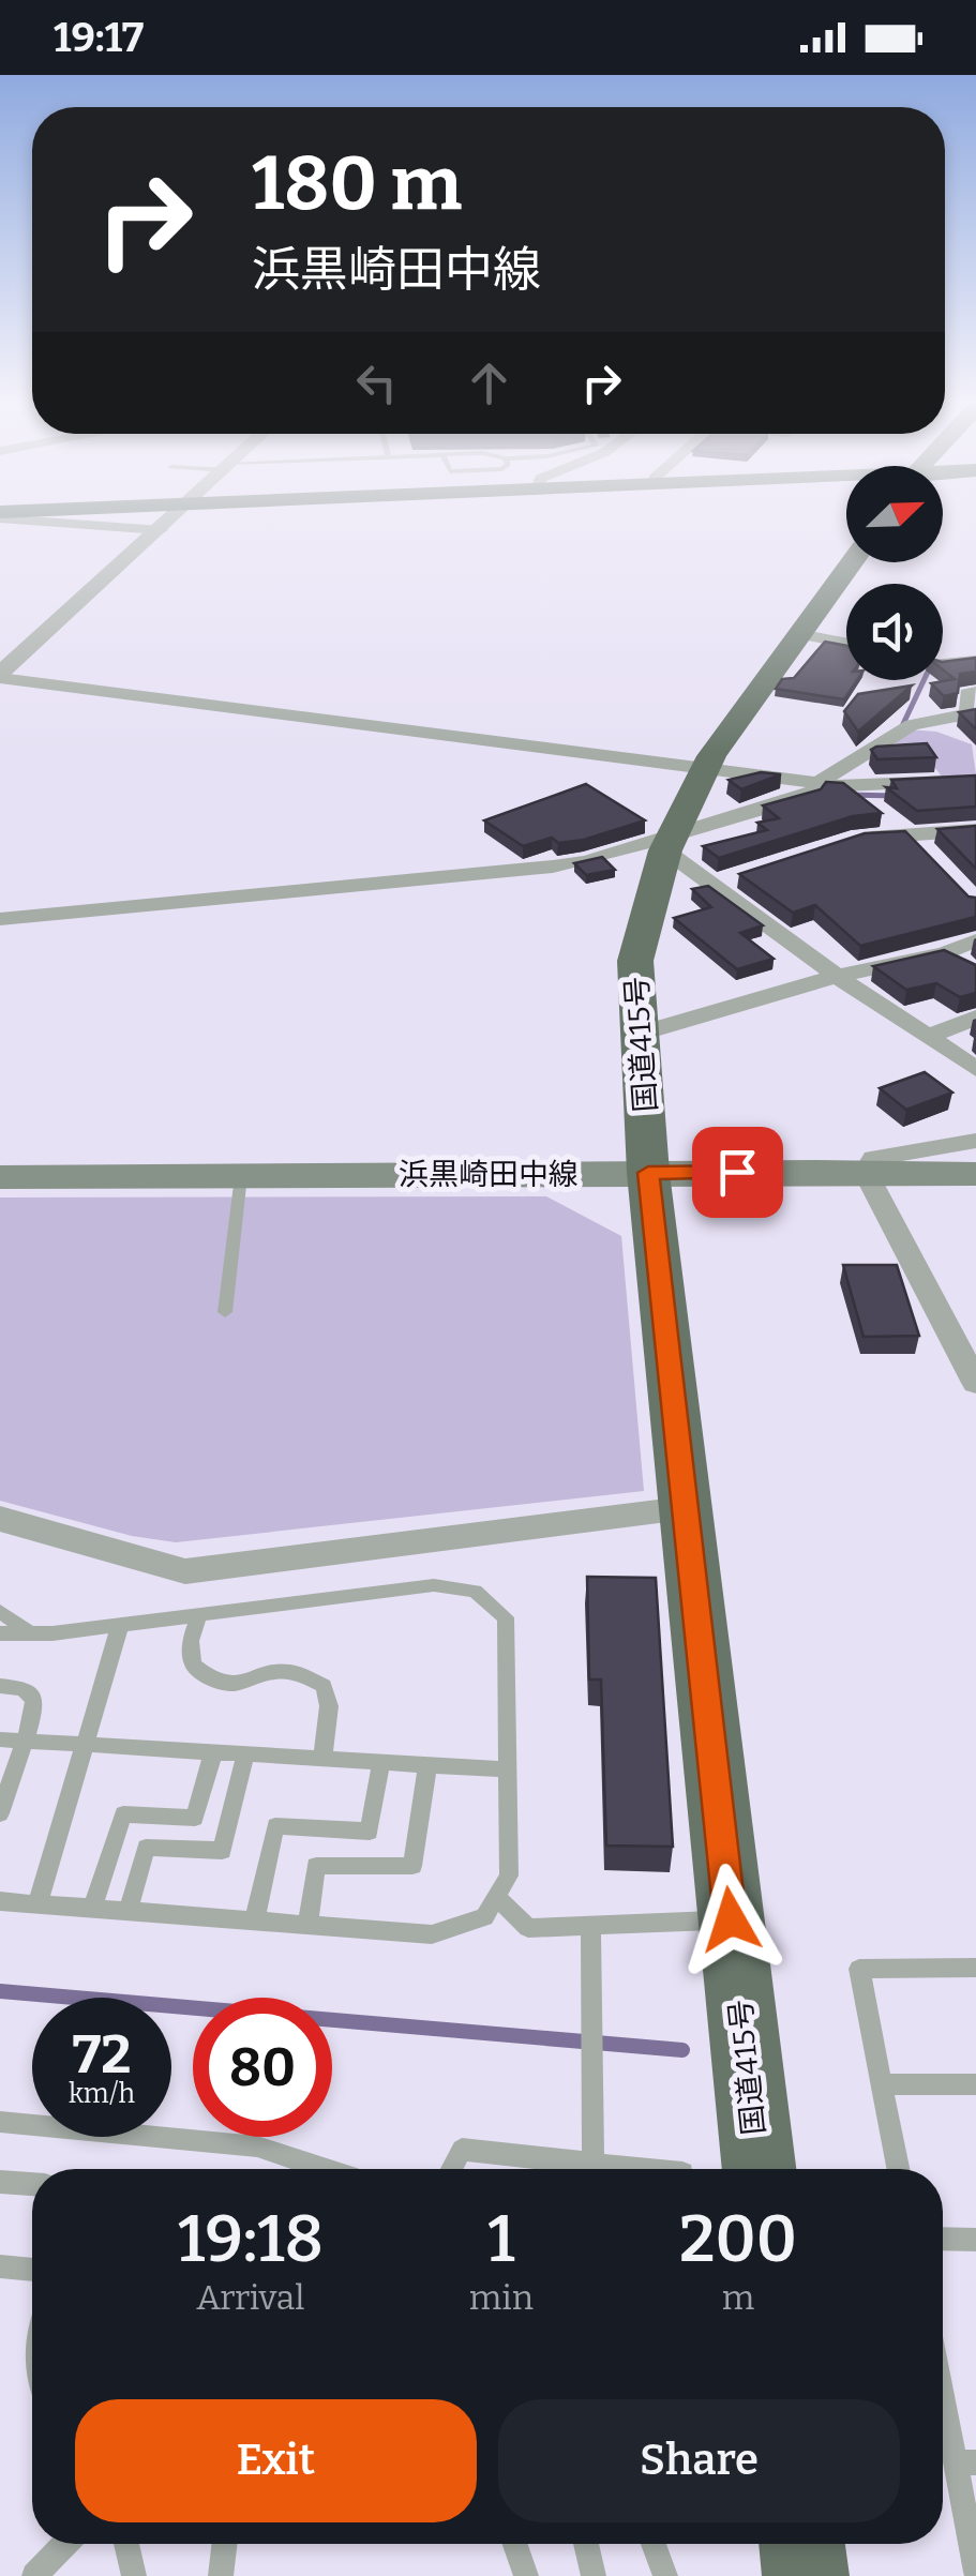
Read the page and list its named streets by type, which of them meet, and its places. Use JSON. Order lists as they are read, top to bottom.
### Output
{
  "streets": {
    "highway": ["国道415号"],
    "main road": ["浜黒崎田中線"]
  },
  "crossings": [
    ["国道415号", "浜黒崎田中線"]
  ],
  "north": "top right",
  "page": {
    "status": "19:17",
    "turn": ["180 m", "浜黒崎田中線"],
    "speed": "72 km/h",
    "limit": "80",
    "eta": [
      "19:18",
      "Arrival",
      "1",
      "min",
      "200",
      "m"
    ],
    "buttons": ["Exit", "Share"]
  }
}
